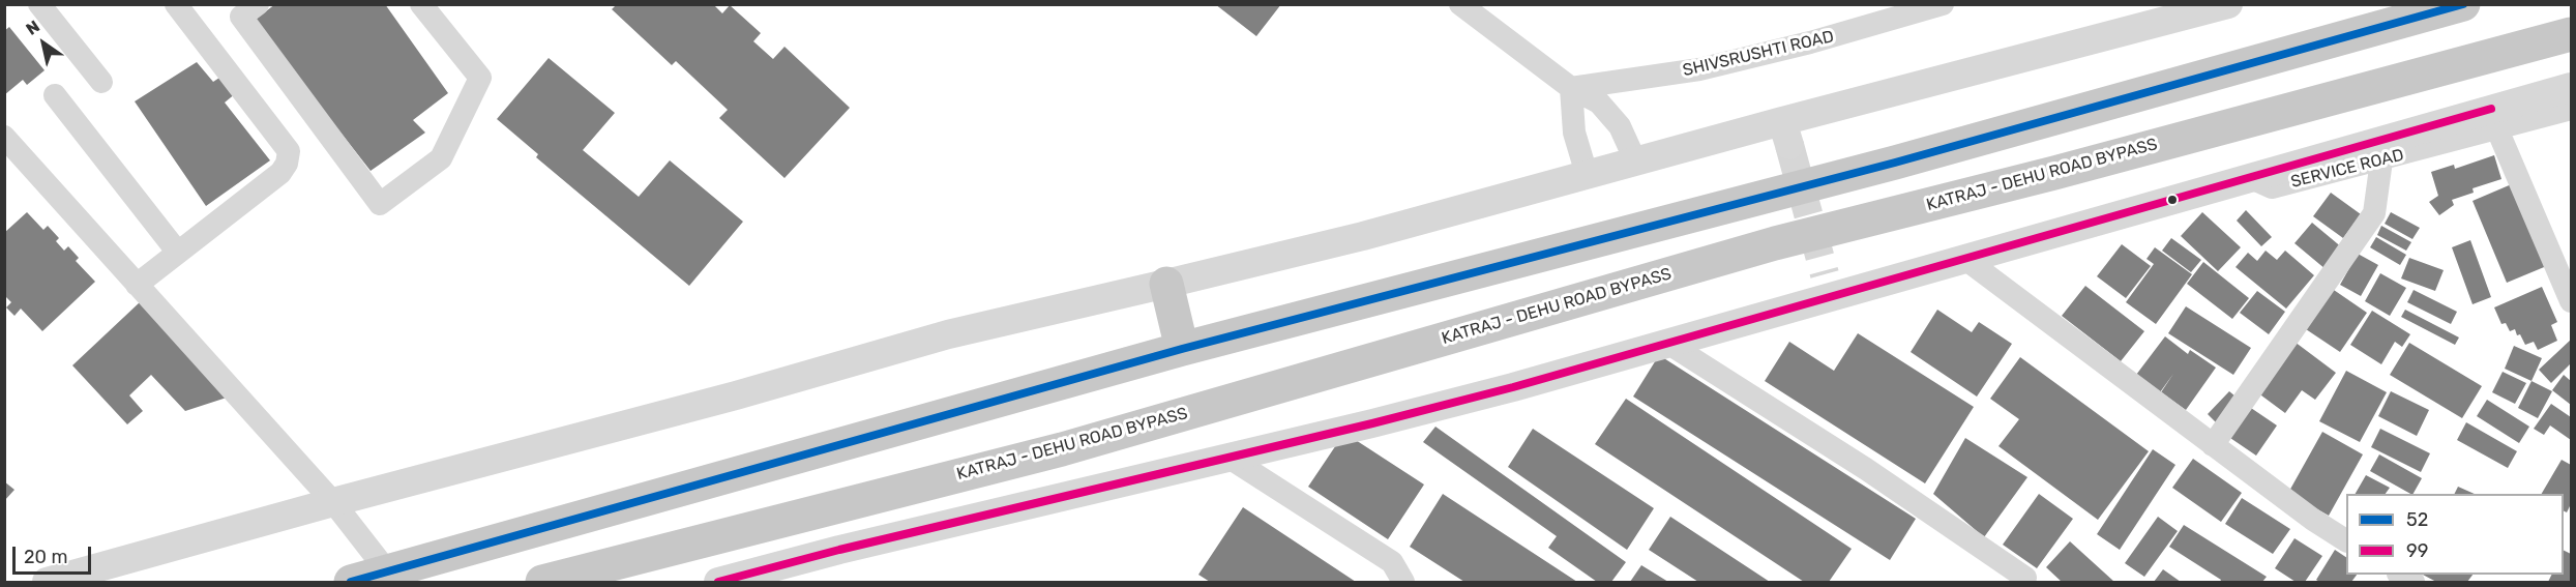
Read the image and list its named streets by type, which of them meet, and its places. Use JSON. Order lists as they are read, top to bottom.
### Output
{
  "streets": {
    "highway": ["KATRAJ - DEHU ROAD BYPASS"],
    "street": ["SHIVSRUSHTI ROAD", "SERVICE ROAD"]
  },
  "lines": ["transit line 52", "transit line 99"],
  "legend": ["52", "99"],
  "scale_bar": "20 m",
  "north": "top left"
}
